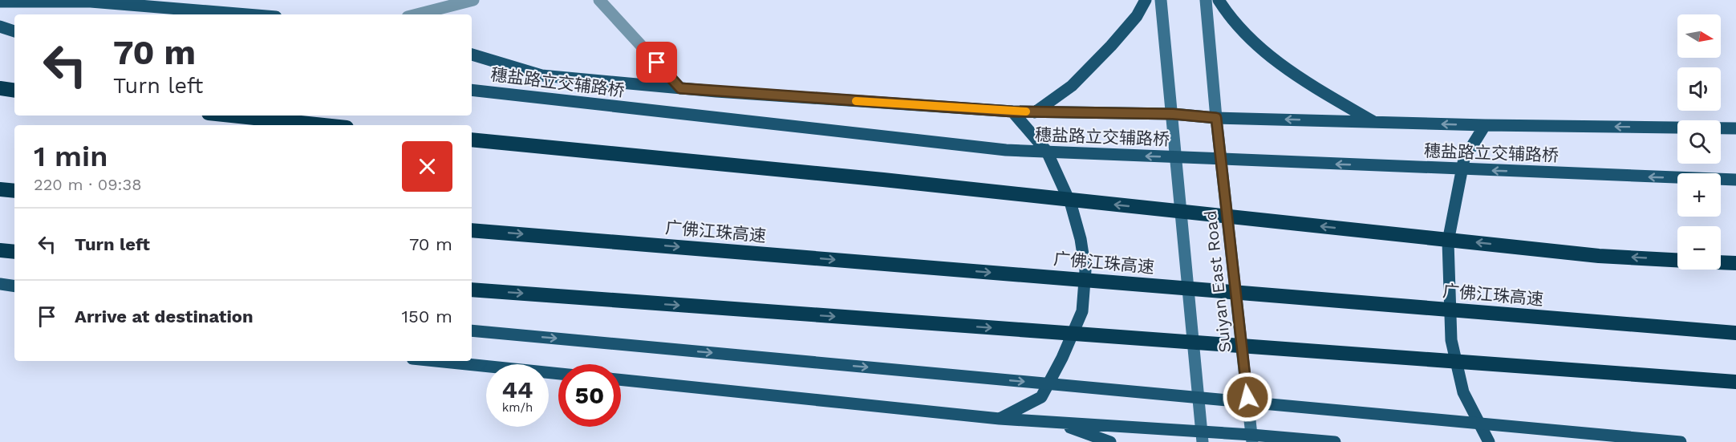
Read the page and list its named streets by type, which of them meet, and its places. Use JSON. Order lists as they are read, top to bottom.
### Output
{
  "streets": {
    "highway": ["广佛江珠高速"],
    "main road": ["穗盐路立交辅路桥", "Suiyan East Road"]
  },
  "north": "right",
  "page": {
    "map_buttons": ["+", "−"],
    "turn": ["70 m", "Turn left"],
    "heading": ["1 min", "220 m · 09:38"],
    "list": [
      {
        "name": "Turn left",
        "value": "70 m"
      },
      {
        "name": "Arrive at destination",
        "value": "150 m"
      }
    ],
    "speed": "44 km/h",
    "limit": "50"
  }
}
